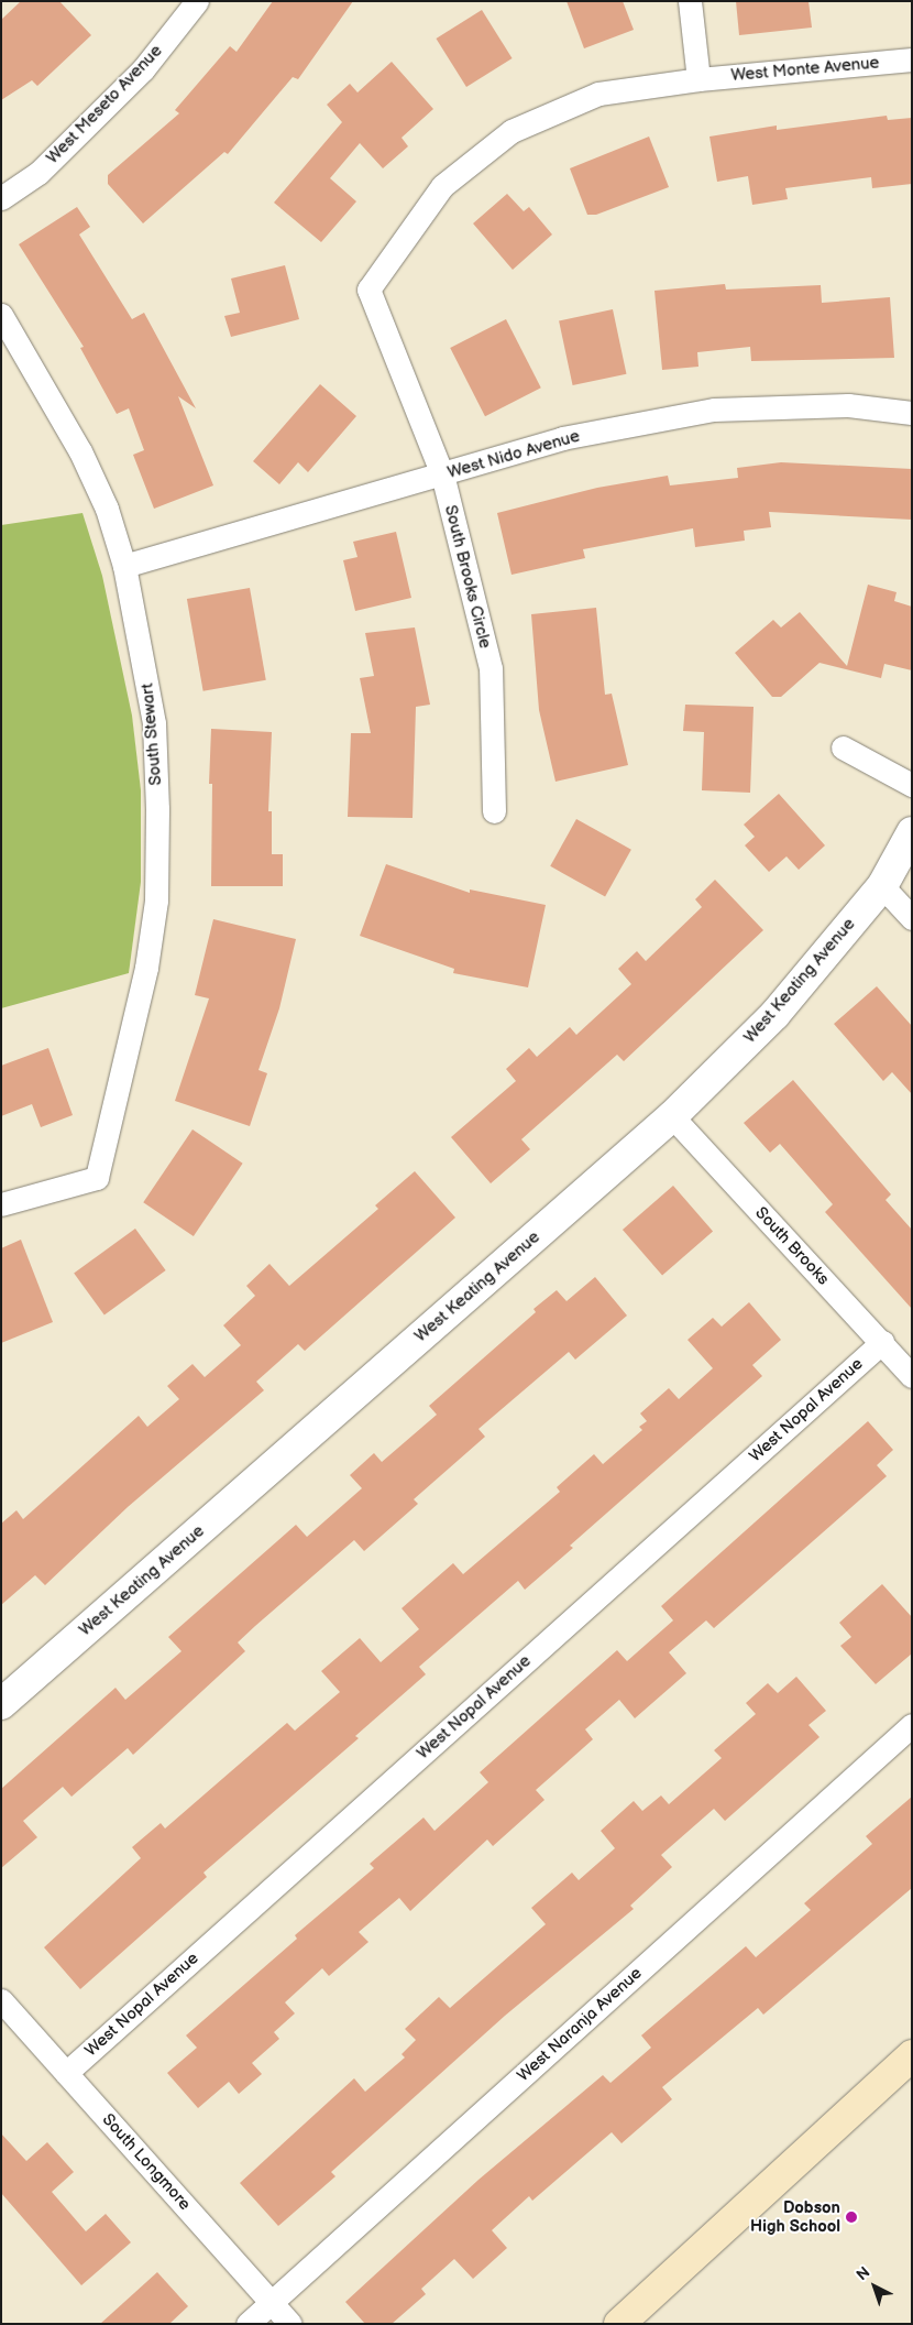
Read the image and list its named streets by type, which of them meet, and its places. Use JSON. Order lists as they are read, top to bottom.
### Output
{
  "streets": {
    "street": [
      "West Monte Avenue",
      "West Meseto Avenue",
      "West Nido Avenue",
      "South Brooks Circle",
      "South Stewart",
      "West Keating Avenue",
      "South Brooks",
      "West Nopal Avenue",
      "West Naranja Avenue",
      "South Longmore"
    ]
  },
  "crossings": [
    ["West Monte Avenue", "South Brooks Circle"],
    ["West Nido Avenue", "South Brooks Circle"],
    ["West Nido Avenue", "South Stewart"],
    ["West Keating Avenue", "South Brooks"],
    ["South Brooks", "West Nopal Avenue"],
    ["West Nopal Avenue", "South Longmore"],
    ["West Naranja Avenue", "South Longmore"]
  ],
  "places": ["Dobson High School"],
  "north": "top left"
}
